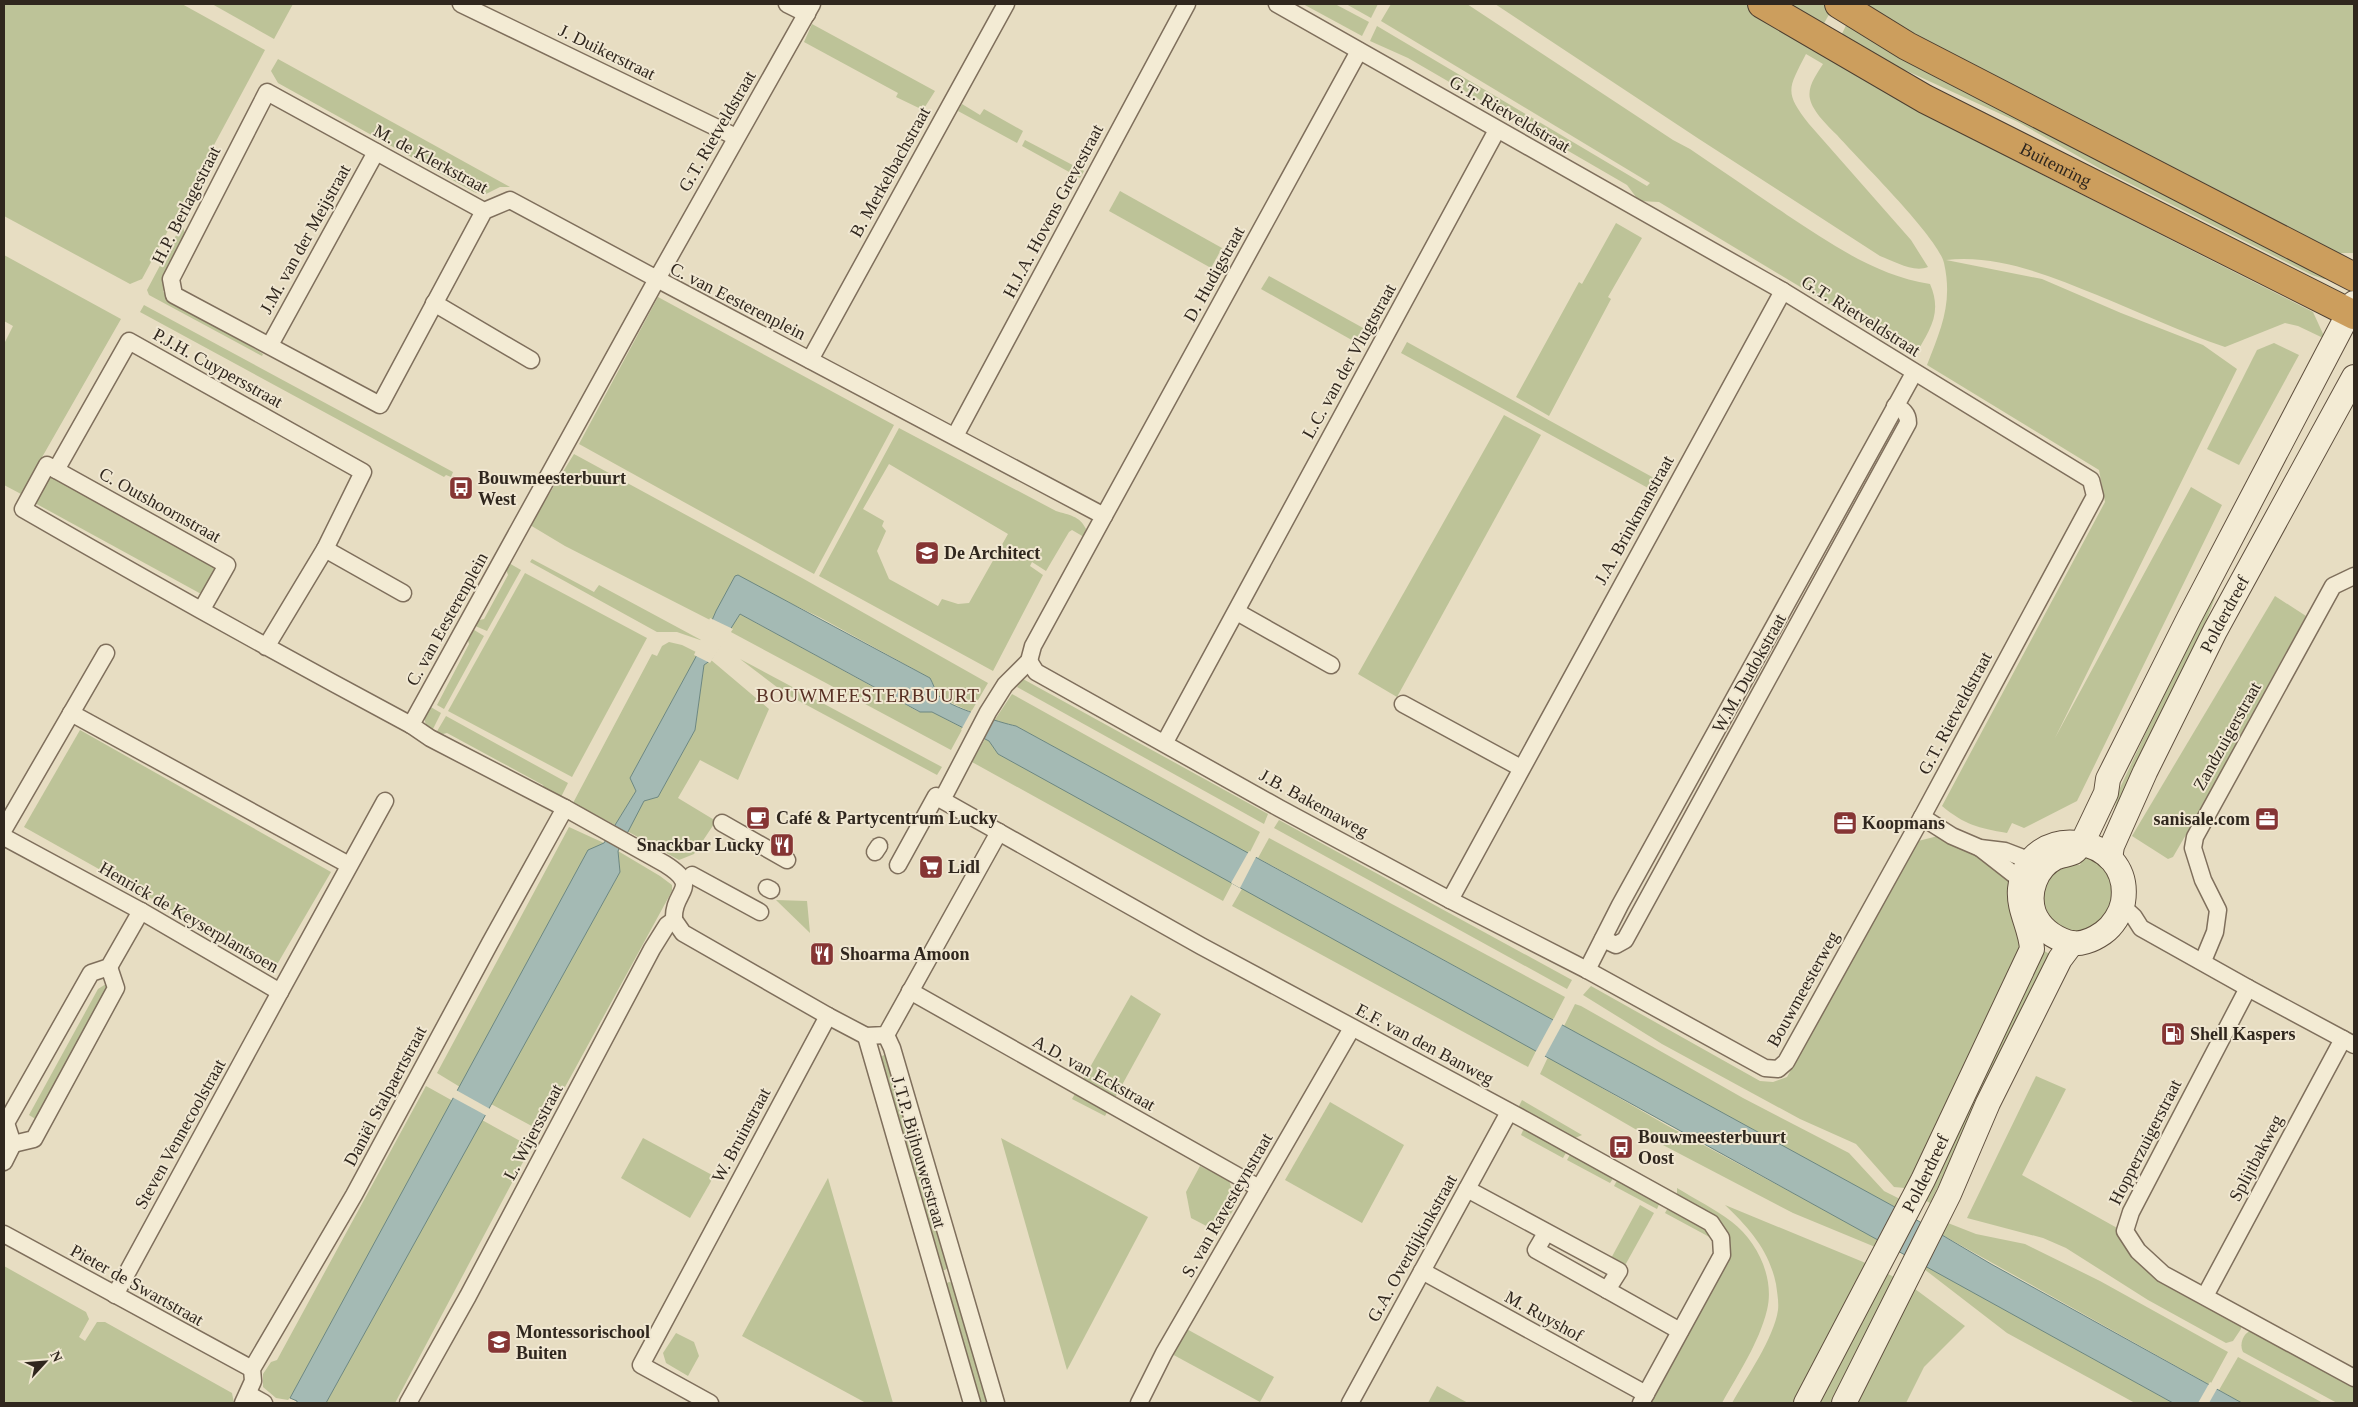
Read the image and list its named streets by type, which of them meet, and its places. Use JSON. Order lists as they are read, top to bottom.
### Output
{
  "streets": {
    "highway": ["Buitenring"],
    "main road": ["Polderdreef"],
    "street": [
      "J. Duikerstraat",
      "G.T. Rietveldstraat",
      "M. de Klerkstraat",
      "B. Merkelbachstraat",
      "H.P. Berlagestraat",
      "H.J.A. Hovens Grevestraat",
      "J.M. van der Meijstraat",
      "D. Hudigstraat",
      "C. van Eesterenplein",
      "L.C. van der Vlugtstraat",
      "P.J.H. Cuypersstraat",
      "C. Outshoornstraat",
      "J.A. Brinkmanstraat",
      "W.M. Dudokstraat",
      "Zandzuigerstraat",
      "J.B. Bakemaweg",
      "Henrick de Keyserplantsoen",
      "Bouwmeesterweg",
      "E.F. van den Banweg",
      "A.D. van Eckstraat",
      "Daniël Stalpaertstraat",
      "L. Wijersstraat",
      "Steven Vennecoolstraat",
      "W. Bruinstraat",
      "Hopperzuigerstraat",
      "J.T.P. Bijhouwerstraat",
      "Splijtbakweg",
      "S. van Ravesteynstraat",
      "G.A. Overdijkinkstraat",
      "Pieter de Swartstraat",
      "M. Ruyshof"
    ]
  },
  "crossings": [
    ["J. Duikerstraat", "G.T. Rietveldstraat"],
    ["G.T. Rietveldstraat", "M. de Klerkstraat"],
    ["G.T. Rietveldstraat", "D. Hudigstraat"],
    ["G.T. Rietveldstraat", "C. van Eesterenplein"],
    ["G.T. Rietveldstraat", "L.C. van der Vlugtstraat"],
    ["G.T. Rietveldstraat", "J.A. Brinkmanstraat"],
    ["G.T. Rietveldstraat", "W.M. Dudokstraat"],
    ["G.T. Rietveldstraat", "Bouwmeesterweg"],
    ["M. de Klerkstraat", "H.P. Berlagestraat"],
    ["M. de Klerkstraat", "J.M. van der Meijstraat"],
    ["M. de Klerkstraat", "C. van Eesterenplein"],
    ["Buitenring", "Polderdreef"],
    ["B. Merkelbachstraat", "C. van Eesterenplein"],
    ["H.P. Berlagestraat", "J.M. van der Meijstraat"],
    ["H.J.A. Hovens Grevestraat", "C. van Eesterenplein"],
    ["D. Hudigstraat", "C. van Eesterenplein"],
    ["L.C. van der Vlugtstraat", "J.B. Bakemaweg"],
    ["P.J.H. Cuypersstraat", "C. Outshoornstraat"],
    ["J.A. Brinkmanstraat", "J.B. Bakemaweg"],
    ["Polderdreef", "Splijtbakweg"],
    ["W.M. Dudokstraat", "J.B. Bakemaweg"],
    ["W.M. Dudokstraat", "Bouwmeesterweg"],
    ["Zandzuigerstraat", "Splijtbakweg"],
    ["J.B. Bakemaweg", "Bouwmeesterweg"],
    ["Henrick de Keyserplantsoen", "Steven Vennecoolstraat"],
    ["E.F. van den Banweg", "S. van Ravesteynstraat"],
    ["E.F. van den Banweg", "G.A. Overdijkinkstraat"],
    ["E.F. van den Banweg", "M. Ruyshof"],
    ["A.D. van Eckstraat", "S. van Ravesteynstraat"],
    ["Daniël Stalpaertstraat", "Pieter de Swartstraat"],
    ["Steven Vennecoolstraat", "Pieter de Swartstraat"],
    ["Hopperzuigerstraat", "Splijtbakweg"],
    ["G.A. Overdijkinkstraat", "M. Ruyshof"]
  ],
  "districts": ["BOUWMEESTERBUURT"],
  "places": {
    "bus stop": ["Bouwmeesterbuurt West", "Bouwmeesterbuurt Oost"],
    "school or university": ["De Architect", "Montessorischool Buiten"],
    "cafe": ["Café & Partycentrum Lucky"],
    "office": ["sanisale.com", "Koopmans"],
    "restaurant": ["Snackbar Lucky", "Shoarma Amoon"],
    "supermarket": ["Lidl"],
    "fuel station": ["Shell Kaspers"]
  },
  "north": "top right"
}
